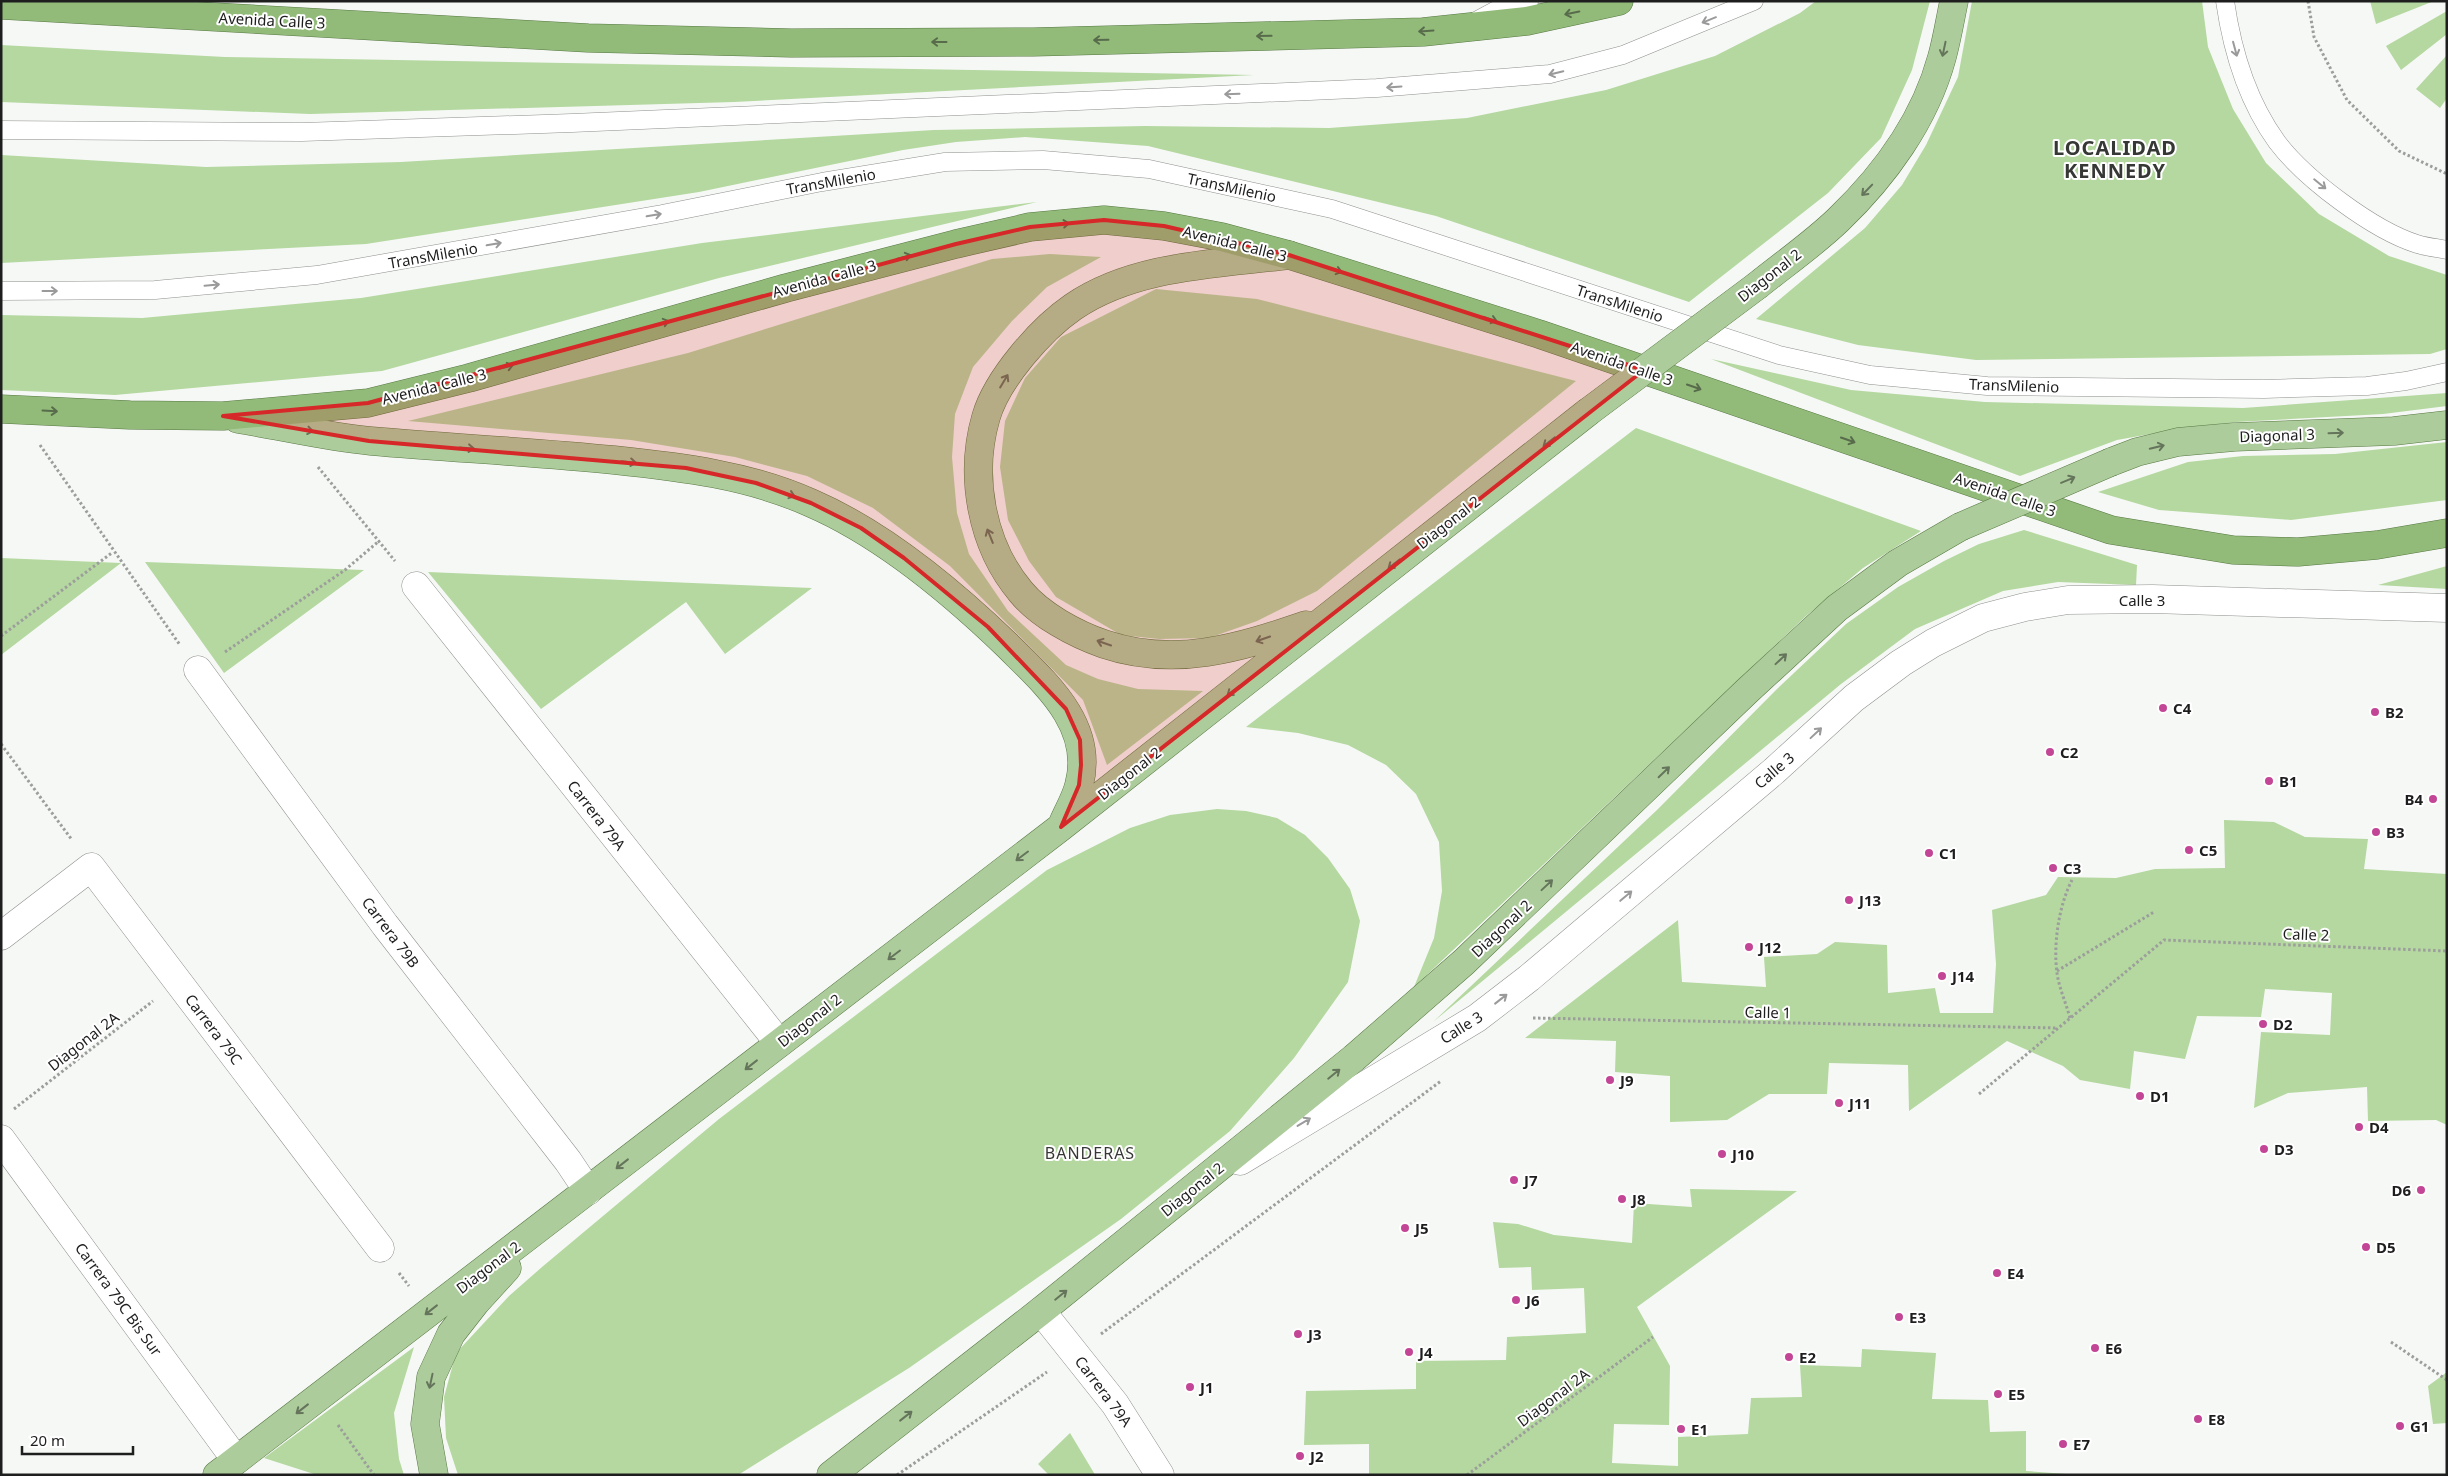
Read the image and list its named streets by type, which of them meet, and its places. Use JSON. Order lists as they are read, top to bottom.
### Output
{
  "streets": {
    "highway": ["Avenida Calle 3"],
    "main road": ["Diagonal 2", "Diagonal 3"],
    "street": [
      "Calle 3",
      "Carrera 79A",
      "Carrera 79B",
      "Carrera 79C",
      "Carrera 79C Bis Sur"
    ],
    "lane": ["TransMilenio"],
    "path": ["Calle 2", "Calle 1", "Diagonal 2A"]
  },
  "crossings": [
    ["Diagonal 2", "Diagonal 3"],
    ["Diagonal 2", "Calle 3"],
    ["Diagonal 2", "Carrera 79A"],
    ["Diagonal 2", "Carrera 79B"],
    ["Diagonal 2", "Carrera 79C Bis Sur"],
    ["Calle 3", "Calle 1"],
    ["Carrera 79C", "Diagonal 2A"]
  ],
  "one_way": ["Diagonal 3", "Calle 3"],
  "districts": ["LOCALIDAD KENNEDY", "BANDERAS"],
  "places": [
    "C4",
    "B2",
    "C2",
    "B1",
    "B4",
    "B3",
    "C5",
    "C1",
    "C3",
    "J13",
    "J12",
    "J14",
    "D2",
    "J9",
    "D1",
    "J11",
    "D4",
    "D3",
    "J10",
    "J7",
    "D6",
    "J8",
    "J5",
    "D5",
    "E4",
    "J6",
    "E3",
    "J3",
    "E6",
    "J4",
    "E2",
    "J1",
    "E5",
    "E8",
    "G1",
    "E1",
    "E7",
    "J2"
  ],
  "scale_bar": "20 m"
}
